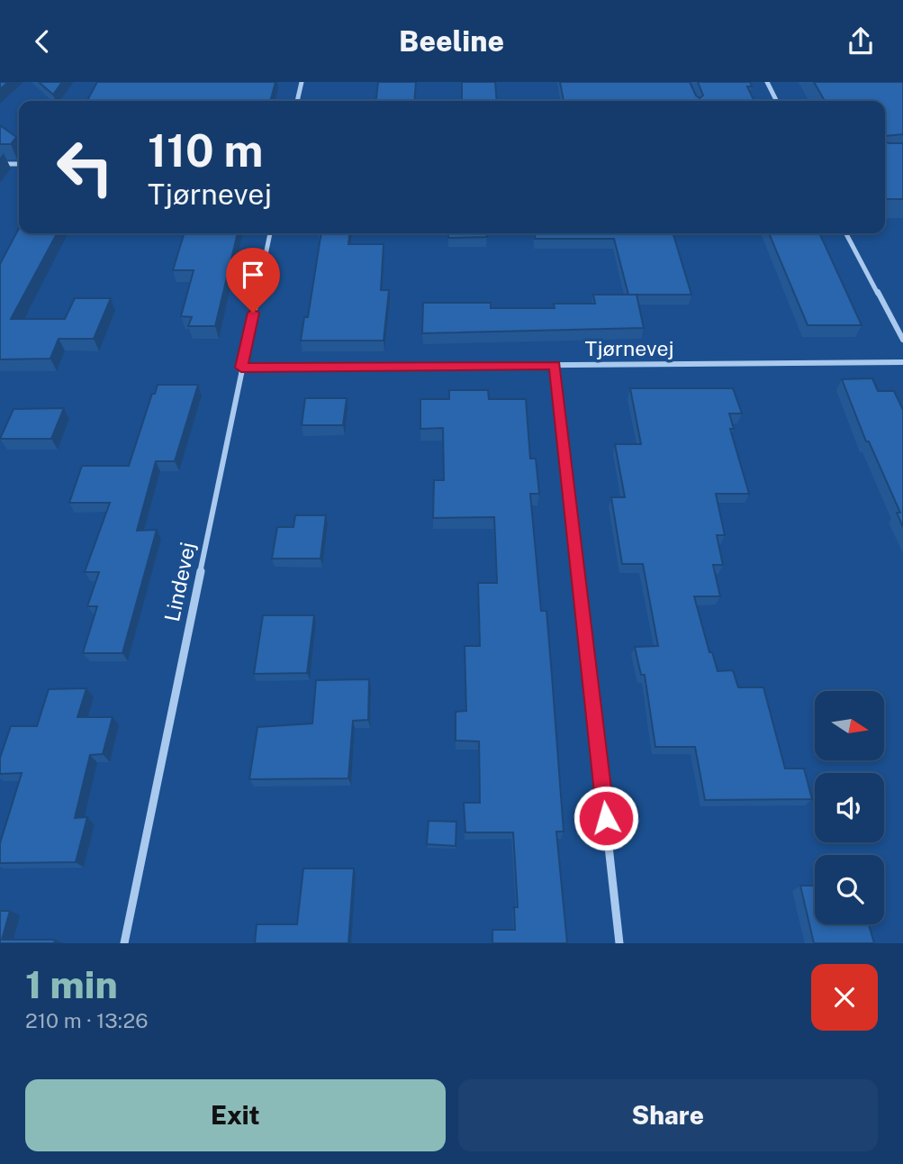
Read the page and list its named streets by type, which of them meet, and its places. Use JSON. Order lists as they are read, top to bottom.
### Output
{
  "streets": {
    "street": ["Tjørnevej", "Lindevej"]
  },
  "crossings": [
    ["Tjørnevej", "Lindevej"]
  ],
  "north": "right",
  "page": {
    "header": "Beeline",
    "turn": ["110 m", "Tjørnevej"],
    "heading": ["1 min", "210 m · 13:26"],
    "buttons": ["Exit", "Share"]
  }
}
